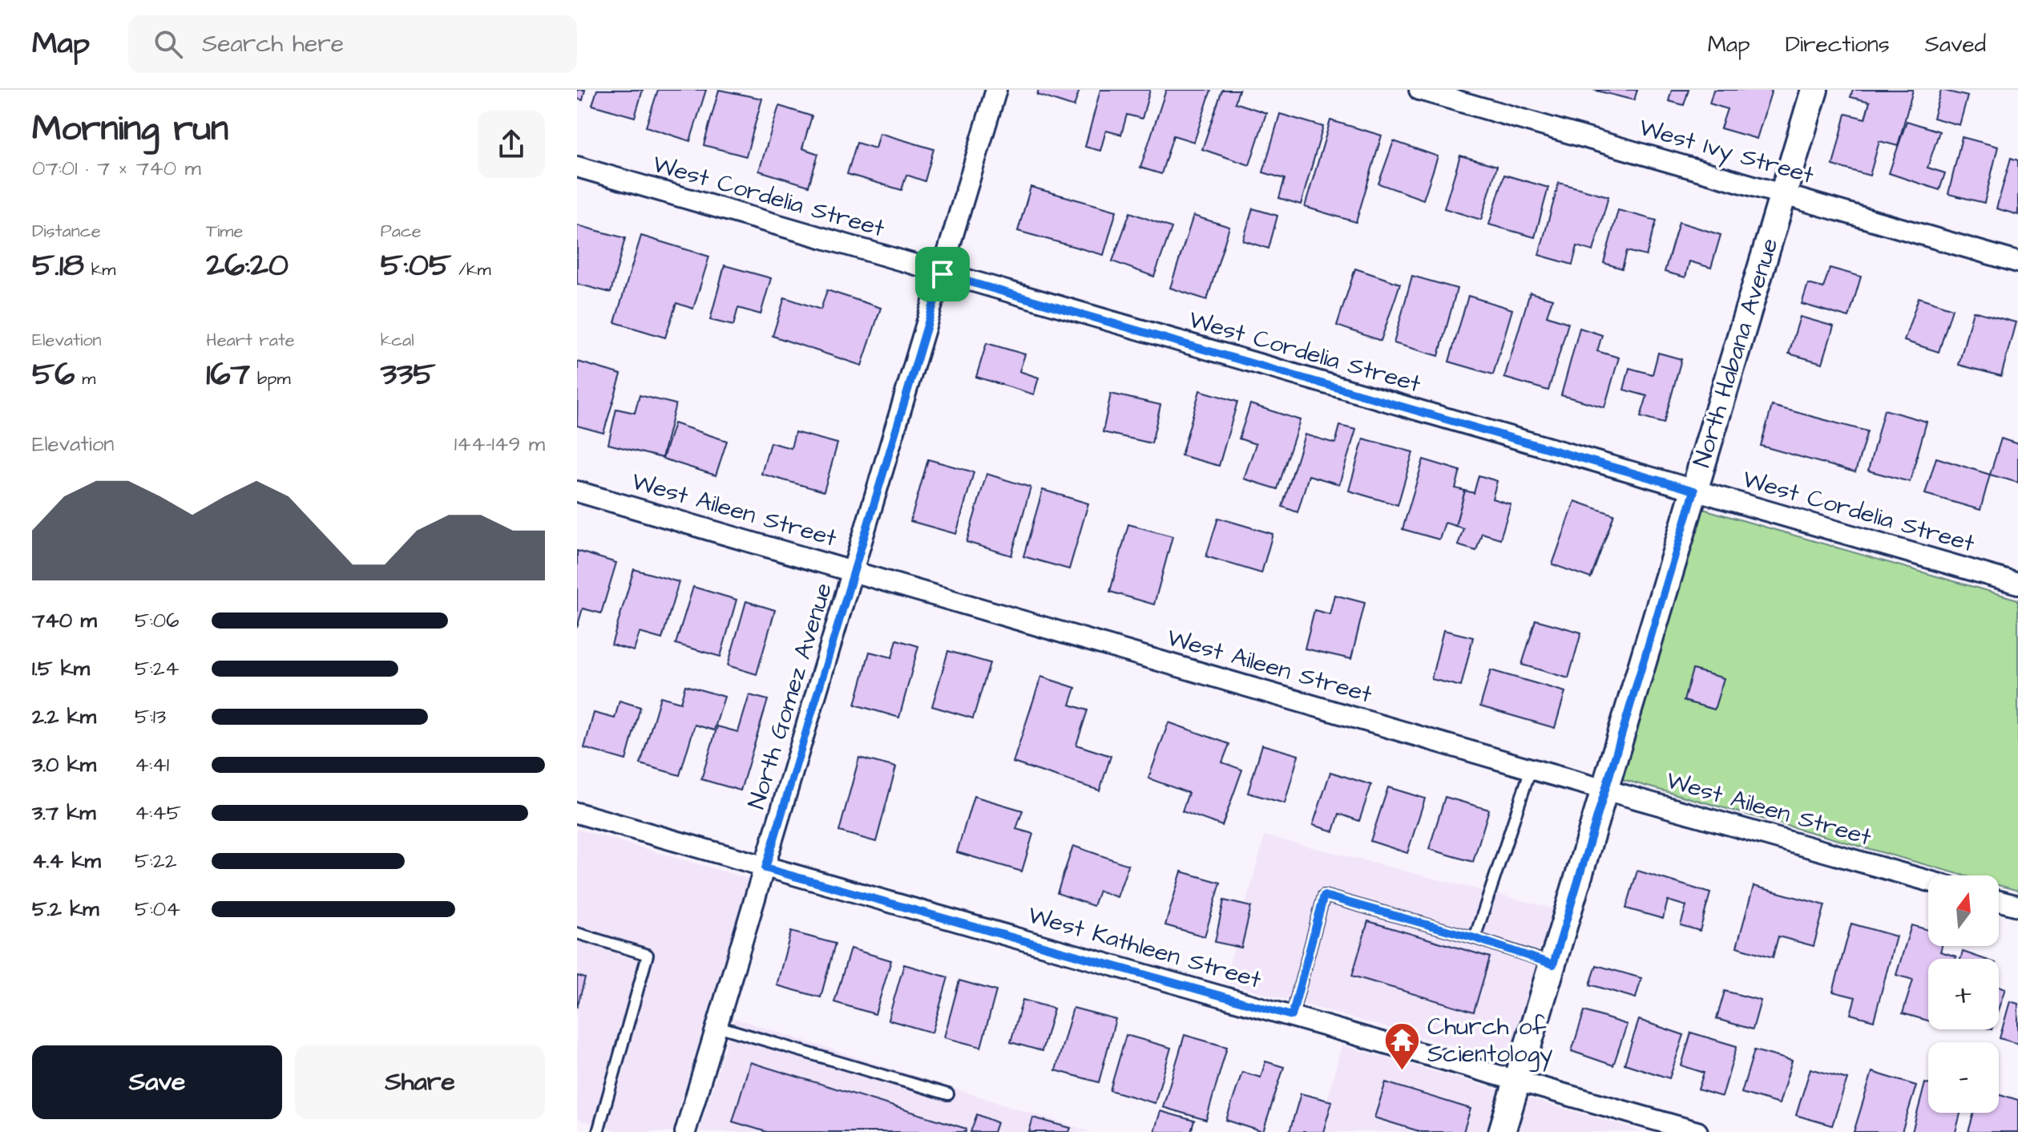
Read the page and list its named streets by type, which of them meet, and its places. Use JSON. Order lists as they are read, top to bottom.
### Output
{
  "streets": {
    "street": [
      "West Ivy Street",
      "West Cordelia Street",
      "North Habana Avenue",
      "West Aileen Street",
      "North Gomez Avenue",
      "West Kathleen Street"
    ]
  },
  "crossings": [
    ["West Ivy Street", "North Habana Avenue"],
    ["West Cordelia Street", "North Habana Avenue"],
    ["West Cordelia Street", "North Gomez Avenue"],
    ["North Habana Avenue", "West Aileen Street"],
    ["North Habana Avenue", "West Kathleen Street"],
    ["West Aileen Street", "North Gomez Avenue"],
    ["North Gomez Avenue", "West Kathleen Street"]
  ],
  "places": {
    "temple": ["Church of Scientology"]
  },
  "north": "top",
  "page": {
    "header": "Map",
    "search": "Search here",
    "nav": ["Map", "Directions", "Saved"],
    "heading": ["Morning run", "07:01 · 7 × 740 m"],
    "stats": [
      ["Distance", "5.18 km"],
      ["Time", "26:20"],
      ["Pace", "5:05 /km"],
      ["Elevation", "56 m"],
      ["Heart rate", "167 bpm"],
      ["kcal", "335"]
    ],
    "chart": ["Elevation", "144–149 m"],
    "list": [
      {
        "name": "740 m",
        "note": "5:06"
      },
      {
        "name": "1.5 km",
        "note": "5:24"
      },
      {
        "name": "2.2 km",
        "note": "5:13"
      },
      {
        "name": "3.0 km",
        "note": "4:41"
      },
      {
        "name": "3.7 km",
        "note": "4:45"
      },
      {
        "name": "4.4 km",
        "note": "5:22"
      },
      {
        "name": "5.2 km",
        "note": "5:04"
      }
    ],
    "map_buttons": ["+", "−"],
    "buttons": ["Save", "Share"]
  }
}
